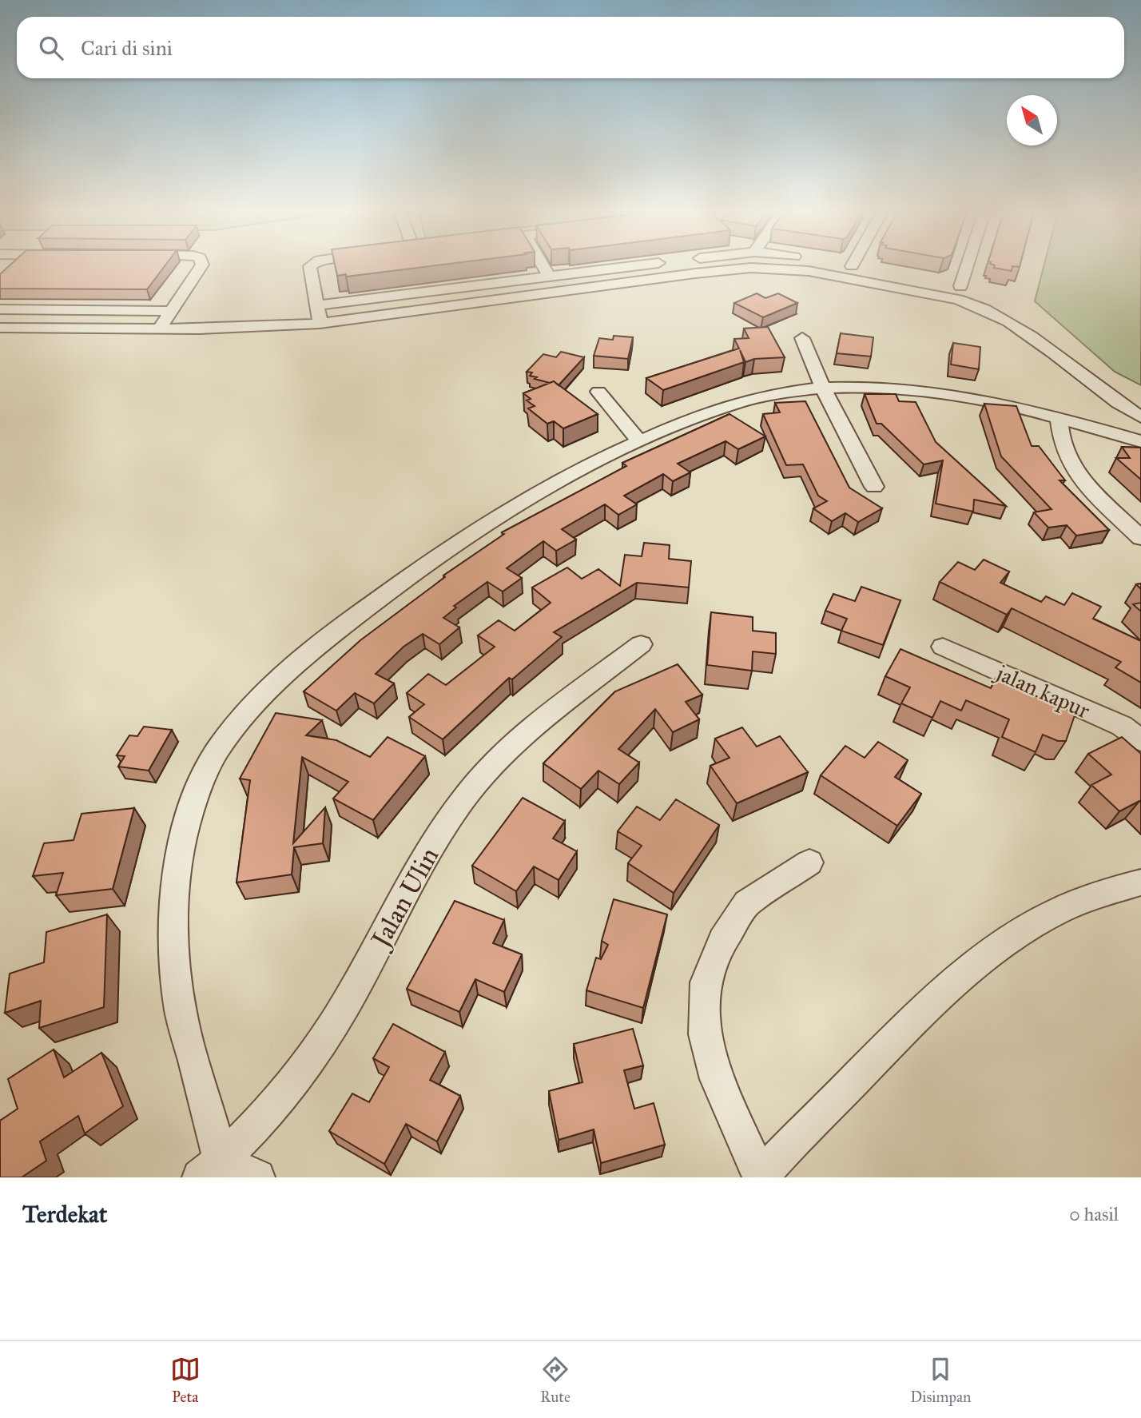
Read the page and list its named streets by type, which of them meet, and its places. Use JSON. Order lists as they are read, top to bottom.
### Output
{
  "streets": {
    "street": ["jalan kapur", "Jalan Ulin"]
  },
  "north": "top left",
  "page": {
    "search": "Cari di sini",
    "heading": ["Terdekat", "0 hasil"],
    "nav": ["Peta", "Rute", "Disimpan"]
  }
}
